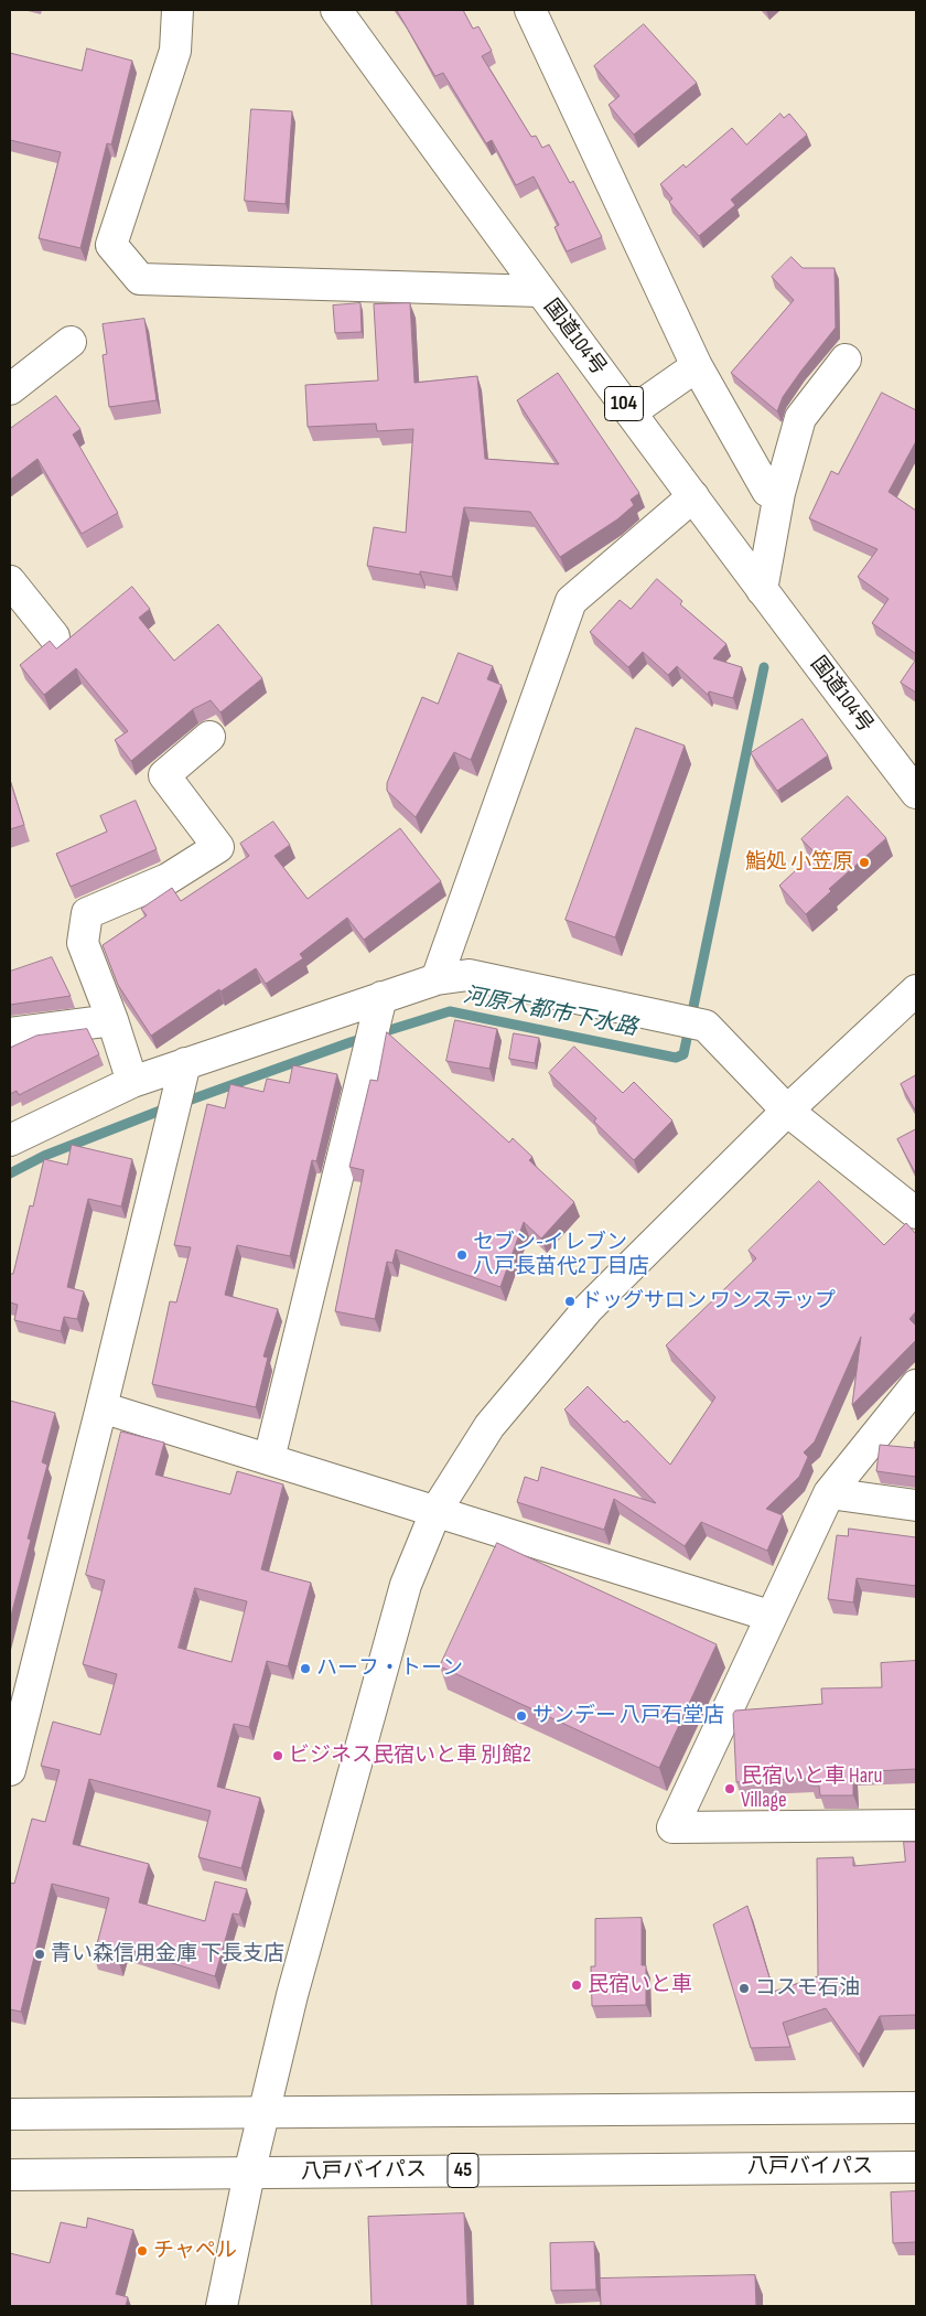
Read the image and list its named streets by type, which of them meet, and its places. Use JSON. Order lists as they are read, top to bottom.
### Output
{
  "streets": {
    "main road": [
      "国道104号",
      "104",
      "八戸バイパス",
      "45"
    ]
  },
  "water": ["河原木都市下水路"],
  "places": [
    "鮨処 小笠原",
    "セブン-イレブン 八戸長苗代2丁目店",
    "ドッグサロン ワンステップ",
    "ハーフ・トーン",
    "サンデー 八戸石堂店",
    "ビジネス民宿いと車 別館2",
    "民宿いと車 Haru Village",
    "青い森信用金庫 下長支店",
    "民宿いと車",
    "コスモ石油",
    "チャペル"
  ]
}
